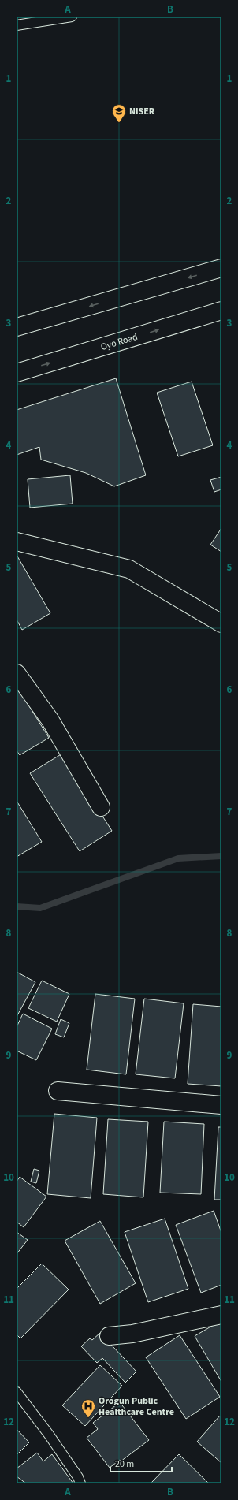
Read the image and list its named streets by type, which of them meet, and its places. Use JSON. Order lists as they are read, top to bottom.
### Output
{
  "streets": {
    "main road": ["Oyo Road"]
  },
  "places": {
    "school or university": ["NISER"],
    "hospital": ["Orogun Public Healthcare Centre"]
  },
  "scale_bar": "20 m",
  "grid": {
    "columns": ["A", "B"],
    "rows": [
      "1",
      "2",
      "3",
      "4",
      "5",
      "6",
      "7",
      "8",
      "9",
      "10",
      "11",
      "12"
    ]
  }
}
